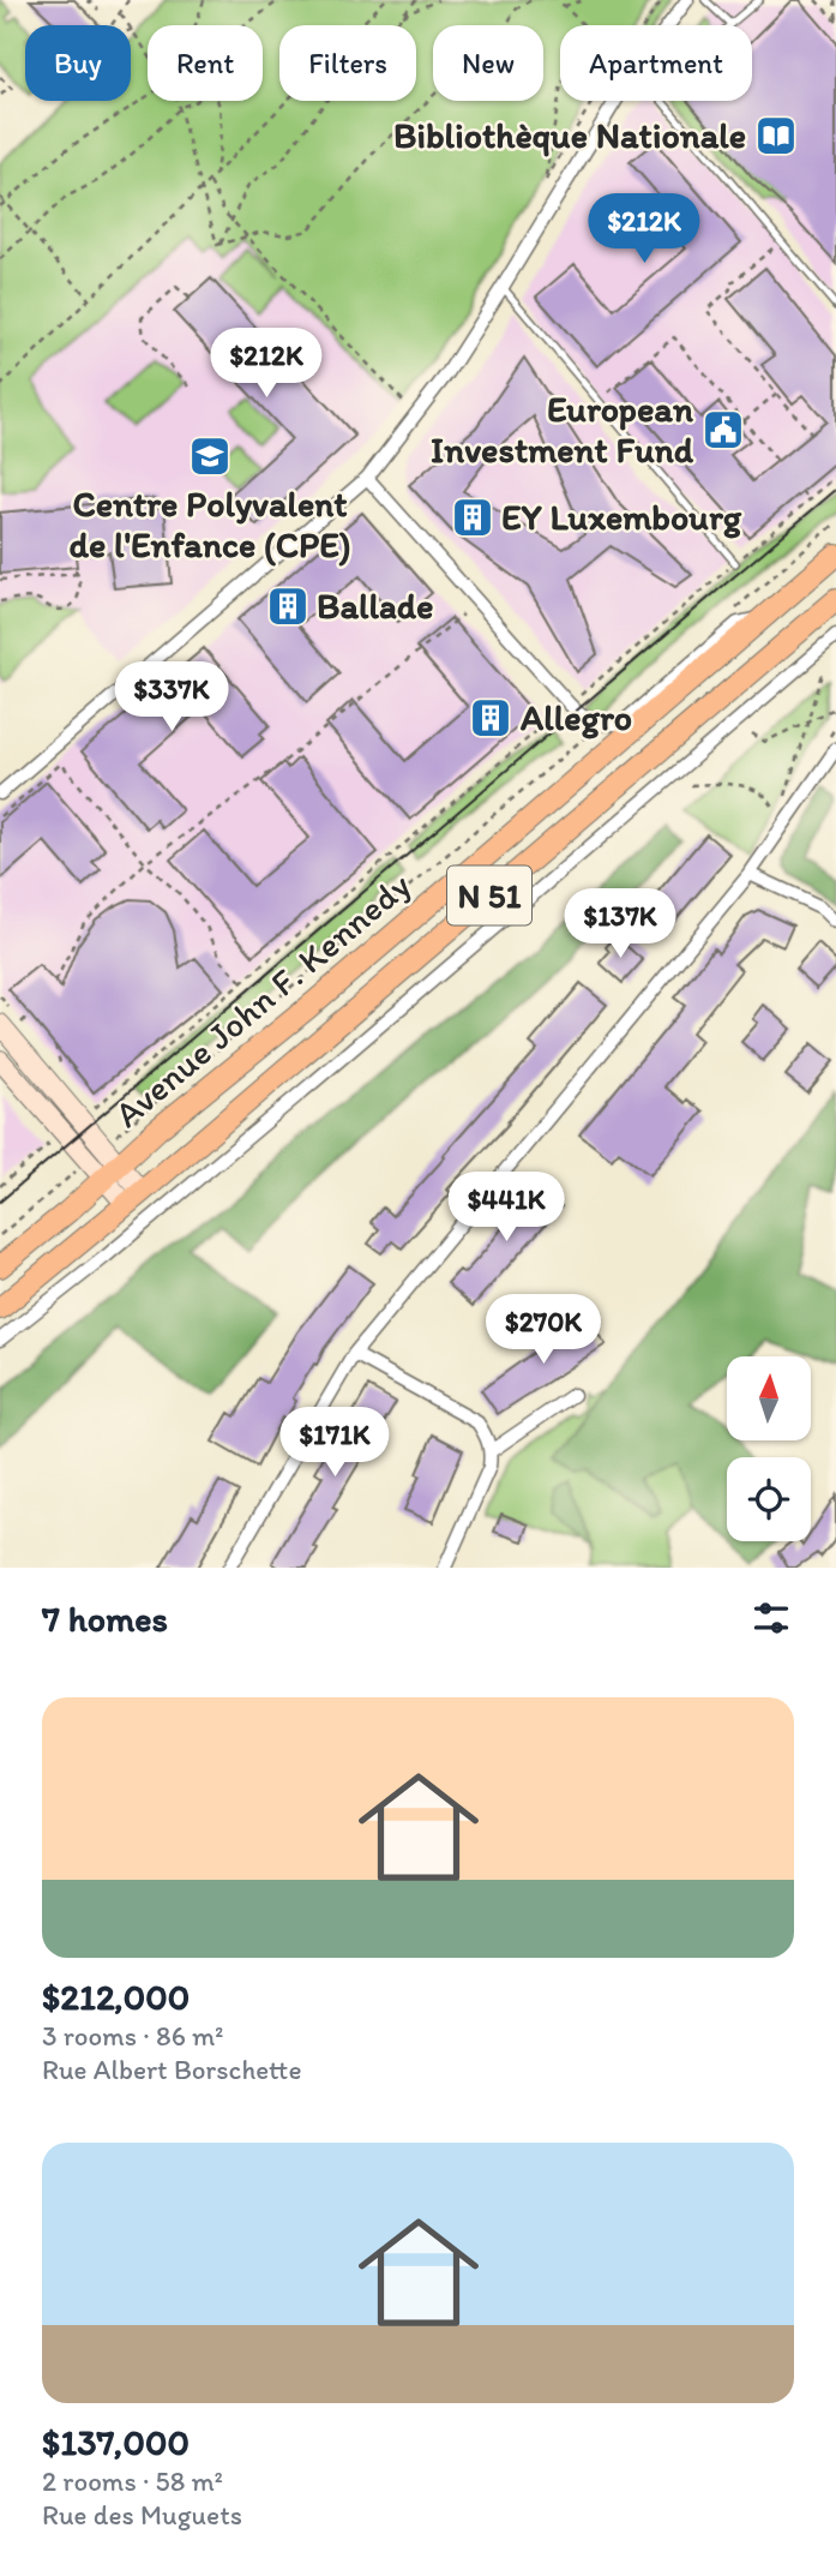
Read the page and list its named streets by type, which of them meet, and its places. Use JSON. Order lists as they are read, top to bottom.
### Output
{
  "streets": {
    "main road": ["N 51", "Avenue John F. Kennedy"]
  },
  "places": {
    "library": ["Bibliothèque Nationale"],
    "public building": ["European Investment Fund"],
    "school or university": ["Centre Polyvalent de l'Enfance (CPE)"],
    "building": ["EY Luxembourg", "Ballade", "Allegro"]
  },
  "north": "top",
  "page": {
    "chip": [
      "Buy",
      "Rent",
      "Filters",
      "New",
      "Apartment"
    ],
    "price": [
      "$212K",
      "$212K",
      "$337K",
      "$137K",
      "$441K",
      "$270K",
      "$171K"
    ],
    "heading": "7 homes",
    "list": [
      {
        "name": "$212,000",
        "note": "3 rooms · 86 m² · Rue Albert Borschette"
      },
      {
        "name": "$137,000",
        "note": "2 rooms · 58 m² · Rue des Muguets"
      }
    ]
  }
}
